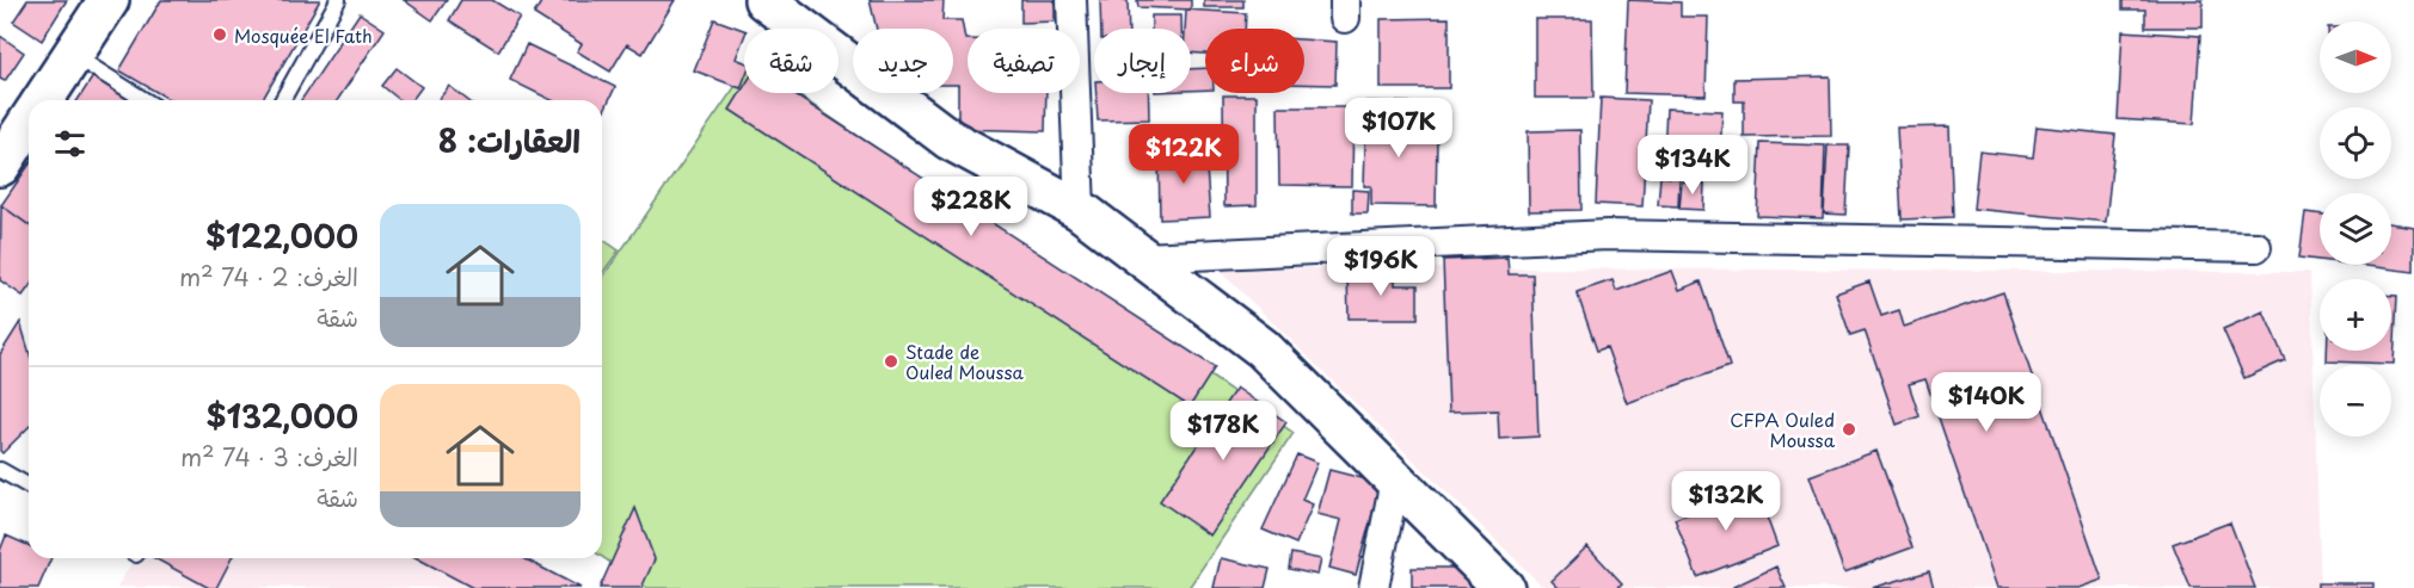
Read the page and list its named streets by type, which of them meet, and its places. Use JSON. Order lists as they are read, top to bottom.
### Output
{
  "places": ["Mosquée El Fath", "Stade de Ouled Moussa", "CFPA Ouled Moussa"],
  "north": "right",
  "page": {
    "map_buttons": ["+", "−"],
    "chip": [
      "شراء",
      "إيجار",
      "تصفية",
      "جديد",
      "شقة"
    ],
    "price": [
      "$107K",
      "$122K",
      "$134K",
      "$228K",
      "$196K",
      "$140K",
      "$178K",
      "$132K"
    ],
    "heading": "العقارات: 8",
    "list": [
      {
        "name": "$122,000",
        "note": "الغرف: 2 · 74 m² · شقة"
      },
      {
        "name": "$132,000",
        "note": "الغرف: 3 · 74 m² · شقة"
      }
    ]
  }
}
